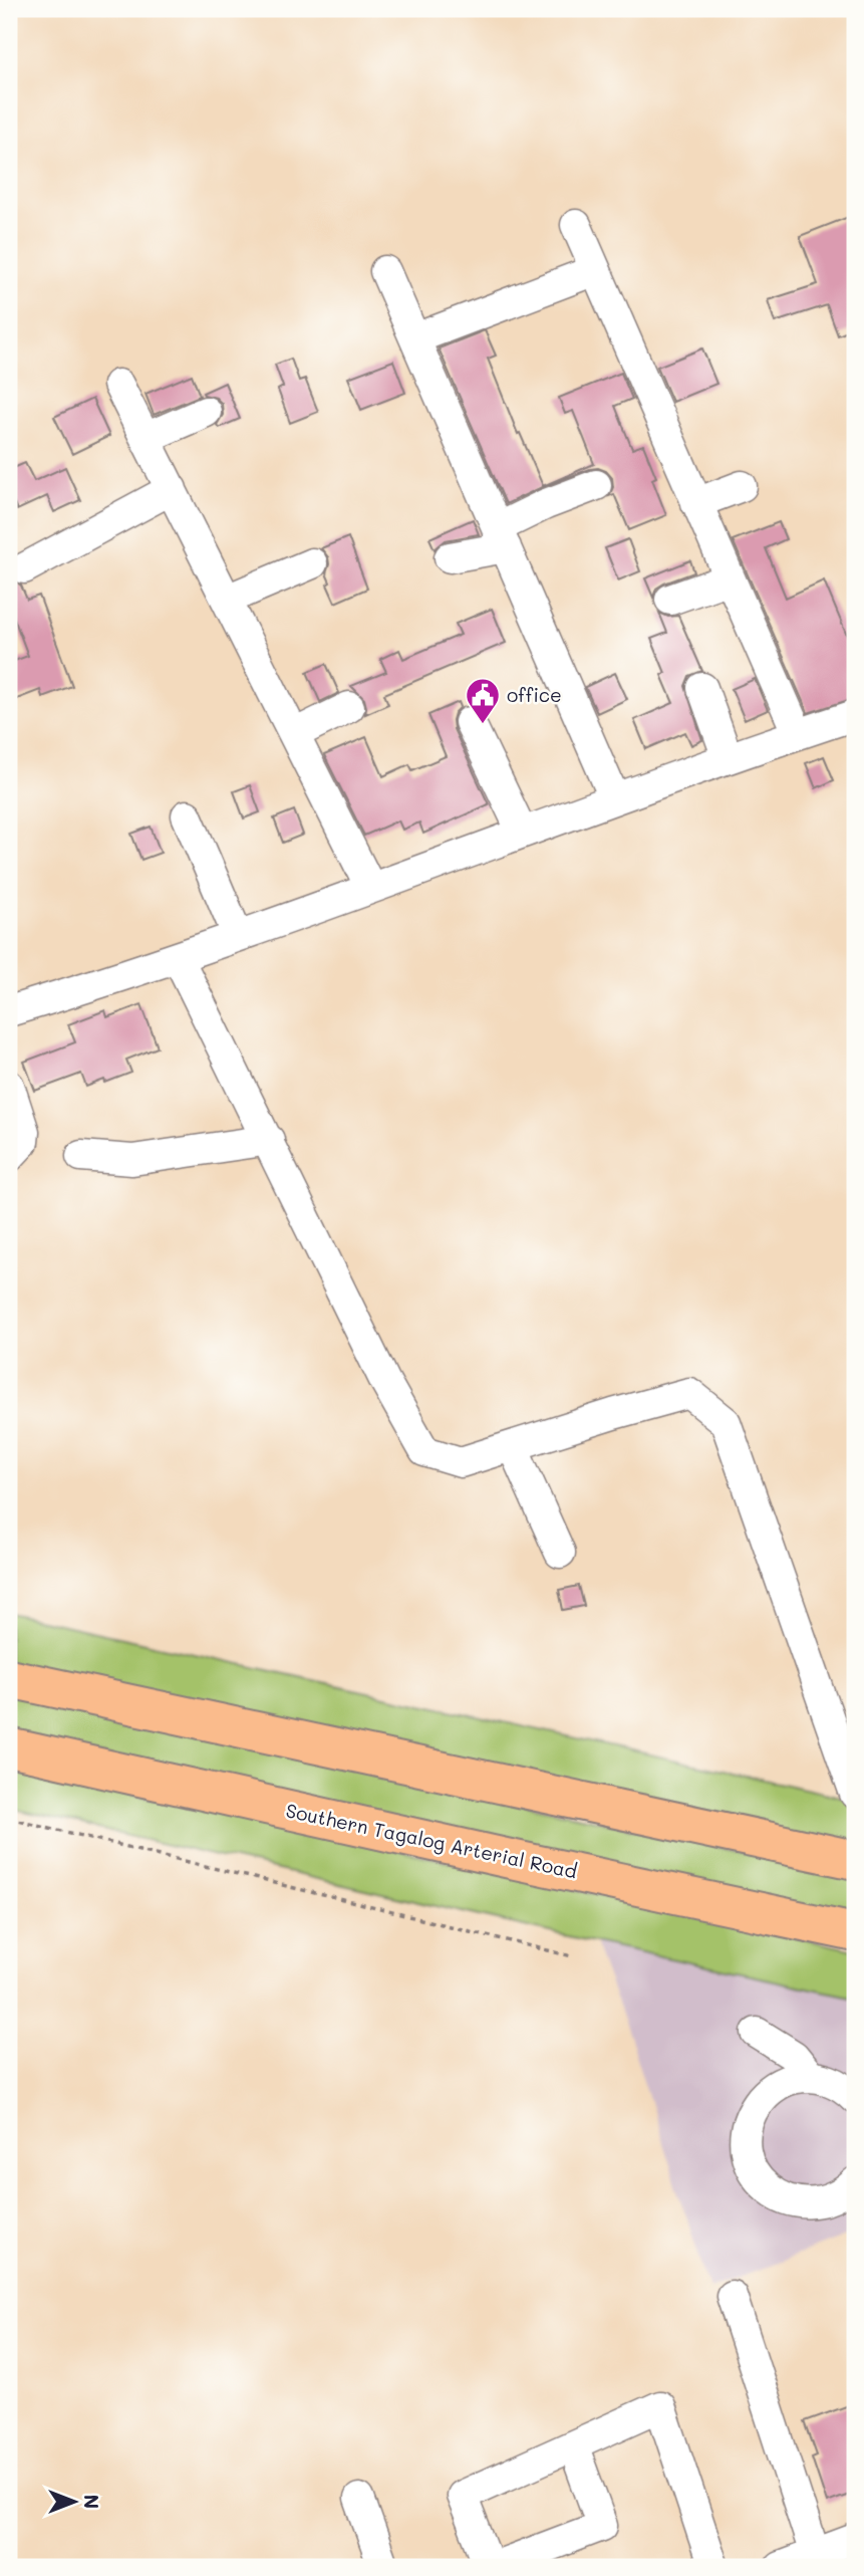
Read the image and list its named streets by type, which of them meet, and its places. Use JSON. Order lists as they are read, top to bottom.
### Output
{
  "streets": {
    "highway": ["Southern Tagalog Arterial Road"]
  },
  "places": {
    "public building": ["office"]
  },
  "north": "right"
}
